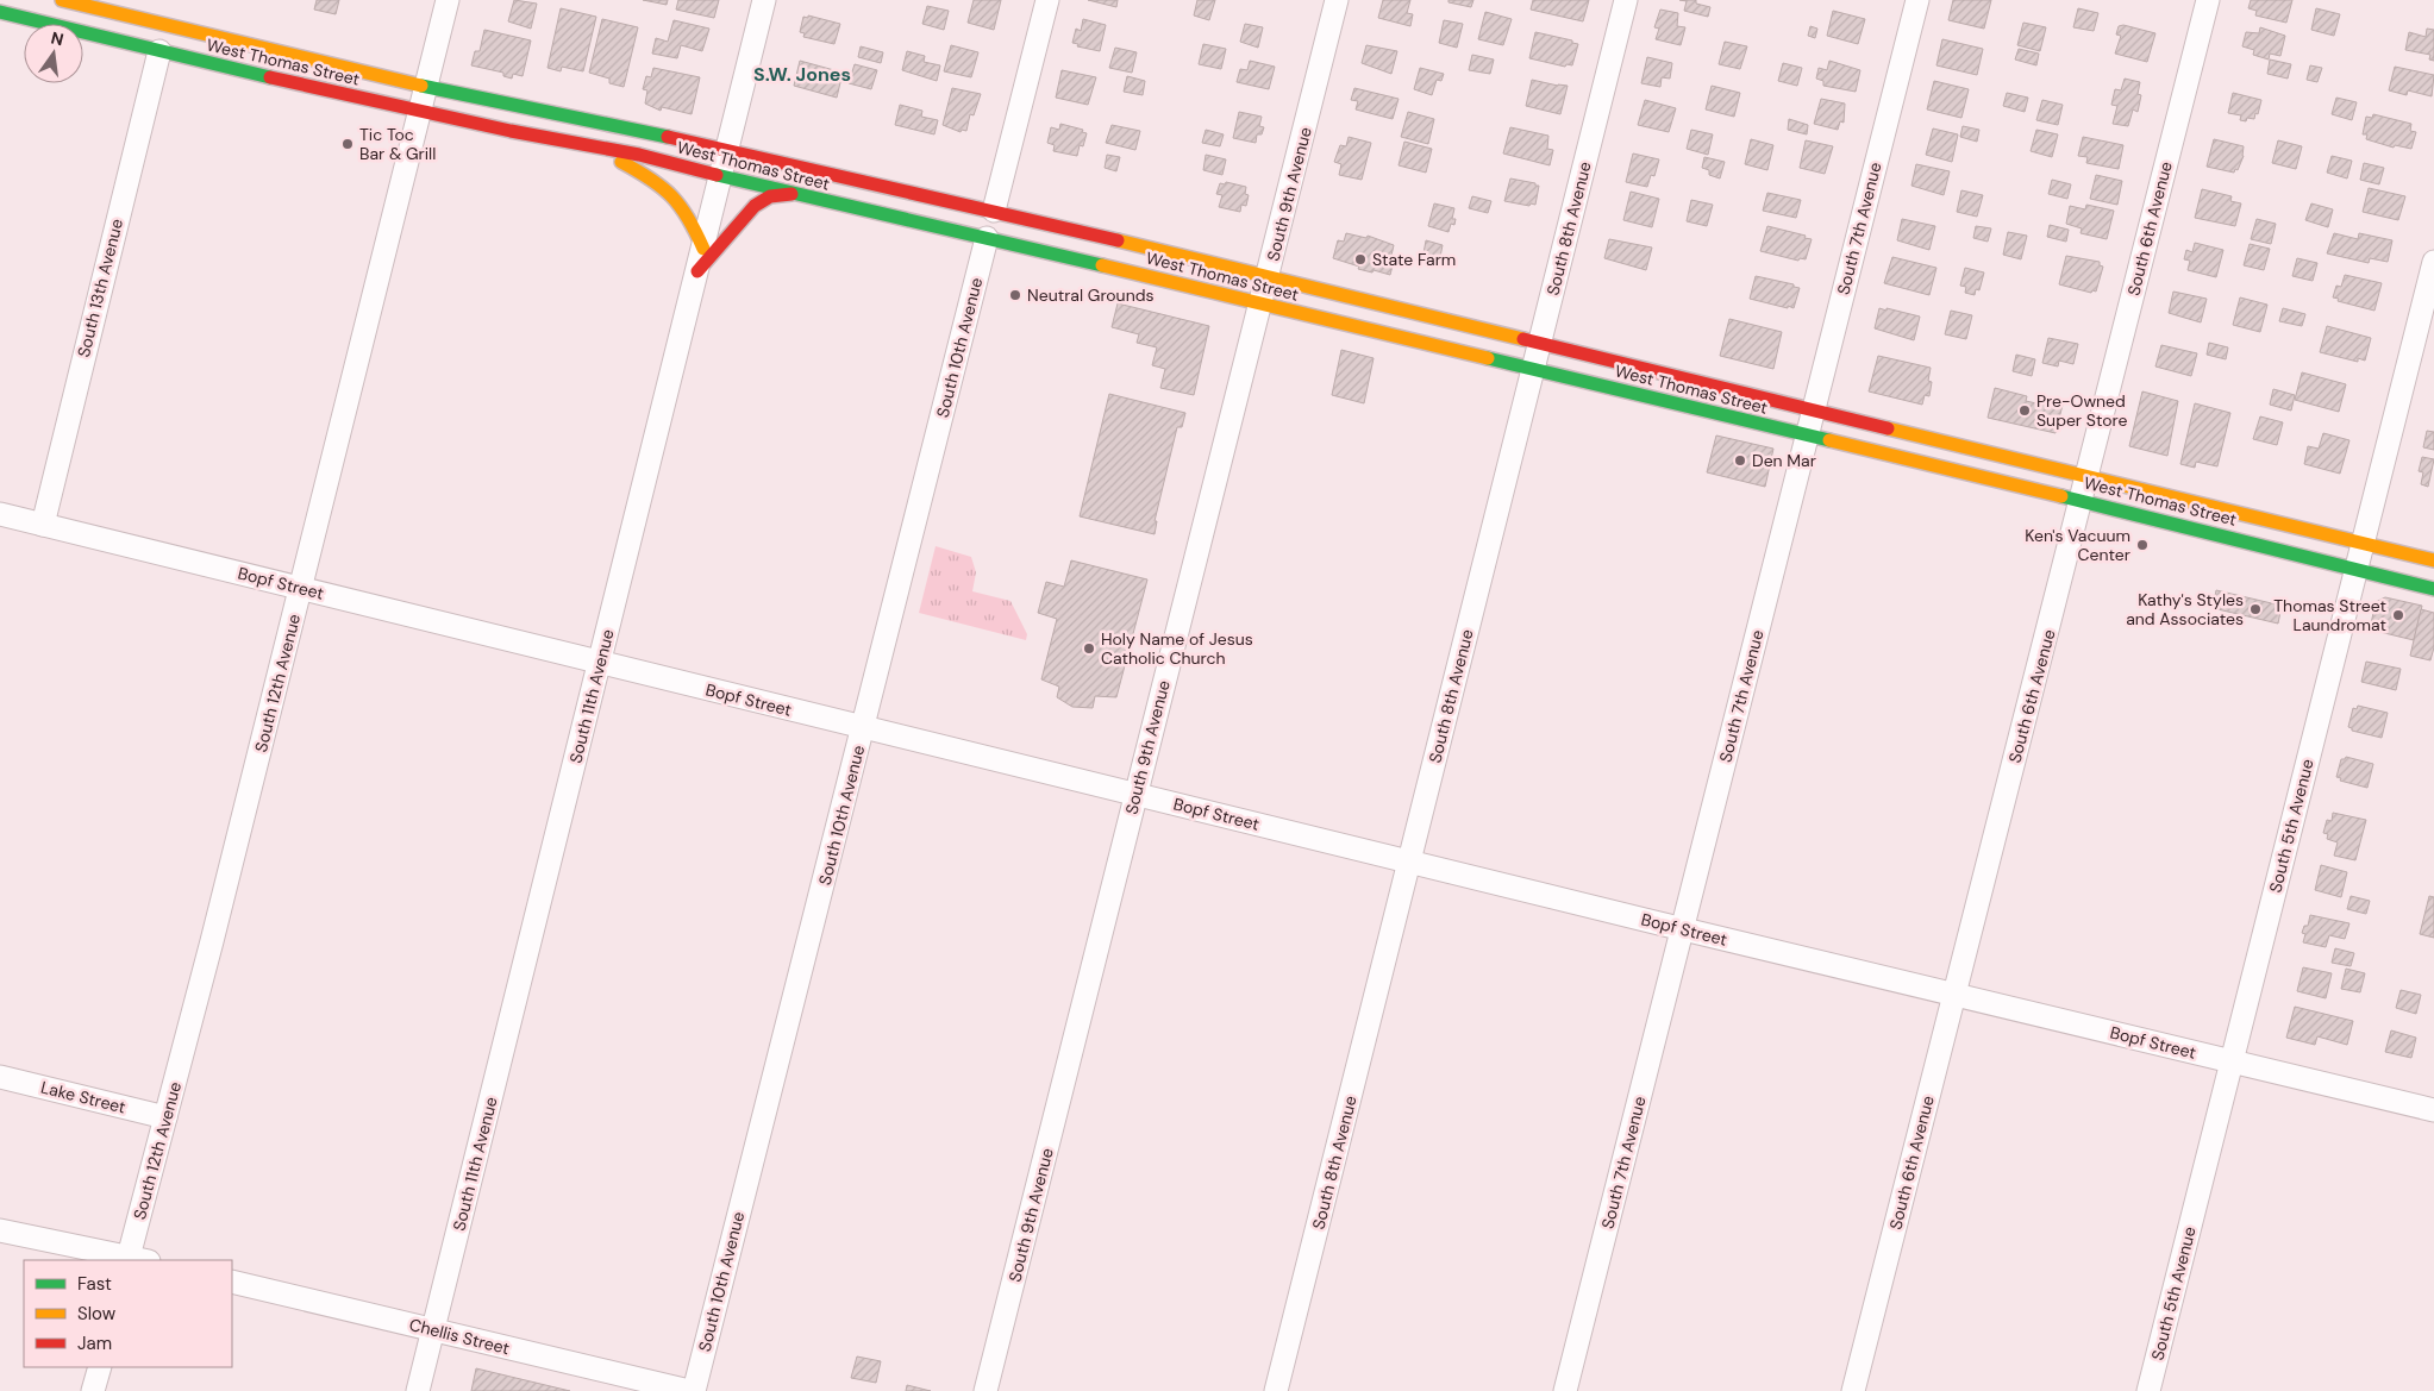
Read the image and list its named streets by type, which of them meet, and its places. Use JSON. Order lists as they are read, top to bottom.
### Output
{
  "streets": {
    "main road": ["West Thomas Street"],
    "street": [
      "South 9th Avenue",
      "South 8th Avenue",
      "South 7th Avenue",
      "South 6th Avenue",
      "South 13th Avenue",
      "South 10th Avenue",
      "Bopf Street",
      "South 12th Avenue",
      "South 11th Avenue",
      "South 5th Avenue",
      "Lake Street",
      "Chellis Street"
    ]
  },
  "crossings": [
    ["West Thomas Street", "South 9th Avenue"],
    ["West Thomas Street", "South 8th Avenue"],
    ["West Thomas Street", "South 7th Avenue"],
    ["West Thomas Street", "South 6th Avenue"],
    ["West Thomas Street", "South 13th Avenue"],
    ["West Thomas Street", "South 10th Avenue"],
    ["West Thomas Street", "South 12th Avenue"],
    ["West Thomas Street", "South 11th Avenue"],
    ["West Thomas Street", "South 5th Avenue"],
    ["South 9th Avenue", "Bopf Street"],
    ["South 8th Avenue", "Bopf Street"],
    ["South 7th Avenue", "Bopf Street"],
    ["South 6th Avenue", "Bopf Street"],
    ["South 13th Avenue", "Bopf Street"],
    ["South 10th Avenue", "Bopf Street"],
    ["South 10th Avenue", "Chellis Street"],
    ["Bopf Street", "South 12th Avenue"],
    ["Bopf Street", "South 11th Avenue"],
    ["Bopf Street", "South 5th Avenue"],
    ["South 12th Avenue", "Lake Street"],
    ["South 11th Avenue", "Chellis Street"]
  ],
  "districts": ["S.W. Jones"],
  "places": [
    "Tic Toc Bar & Grill",
    "State Farm",
    "Neutral Grounds",
    "Pre-Owned Super Store",
    "Den Mar",
    "Ken's Vacuum Center",
    "Kathy's Styles and Associates",
    "Thomas Street Laundromat",
    "Holy Name of Jesus Catholic Church"
  ],
  "legend": ["Fast", "Slow", "Jam"],
  "north": "top"
}
